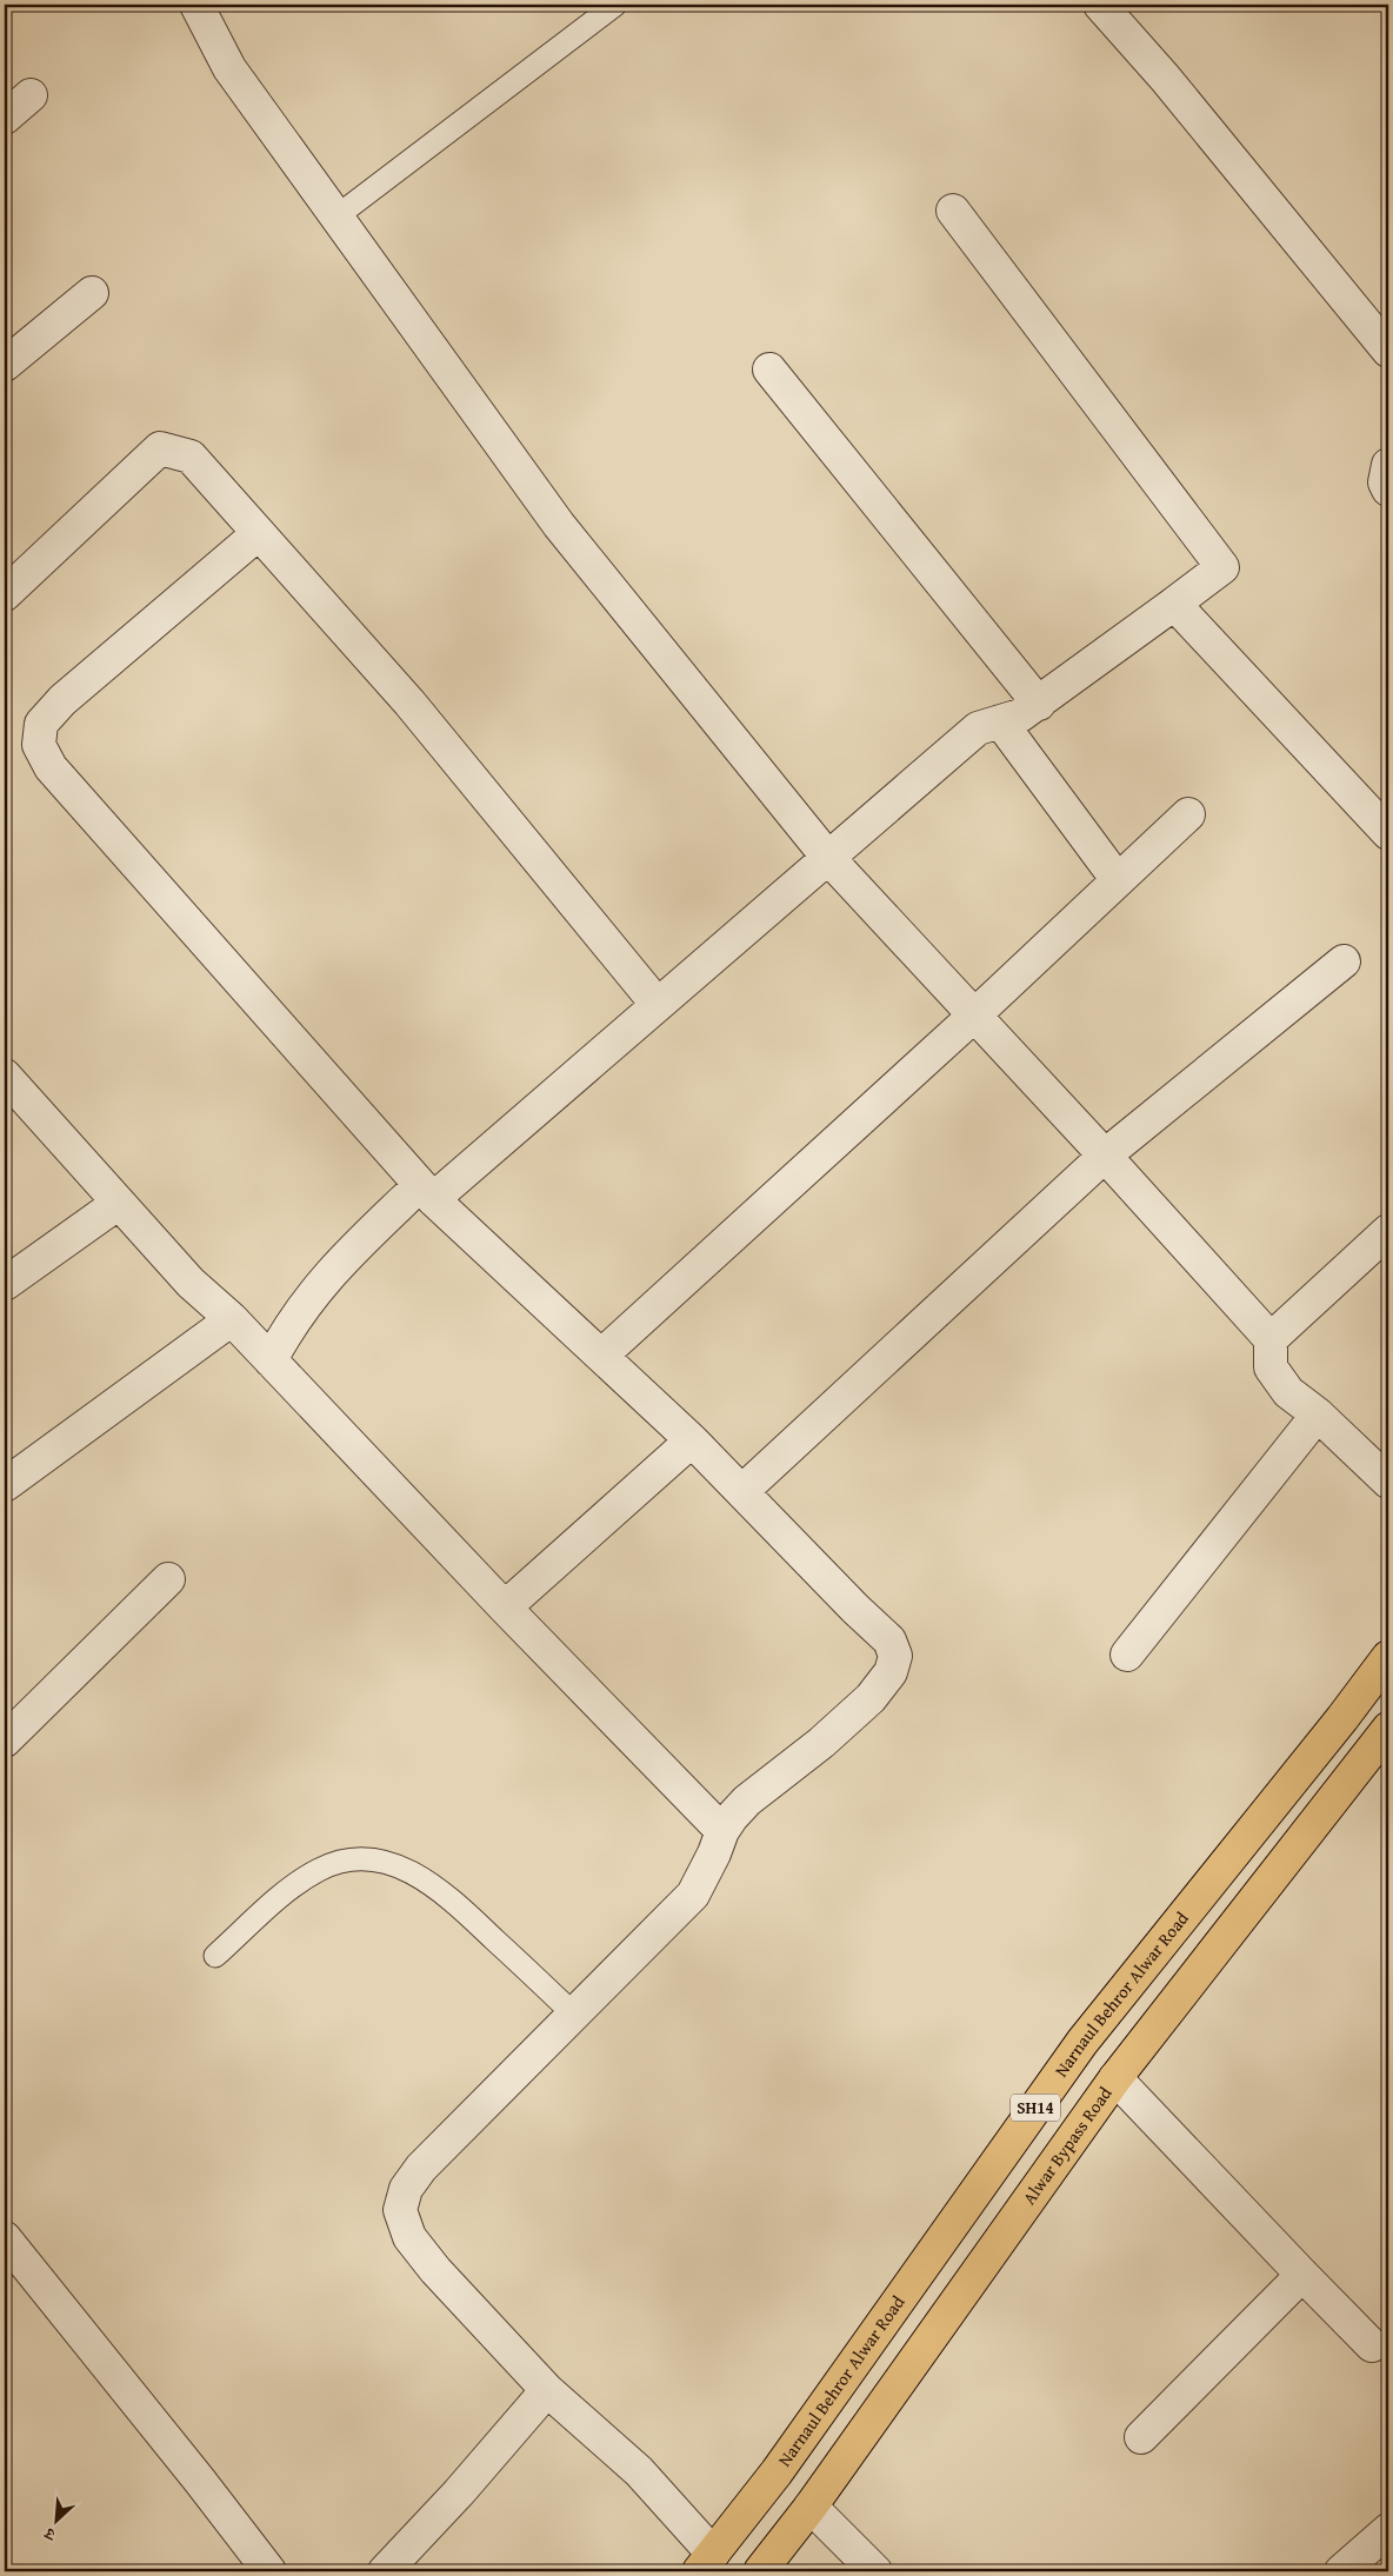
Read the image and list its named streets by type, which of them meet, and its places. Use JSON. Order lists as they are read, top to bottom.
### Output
{
  "streets": {
    "main road": ["Narnaul Behror Alwar Road", "SH14", "Alwar Bypass Road"]
  },
  "north": "bottom left"
}
